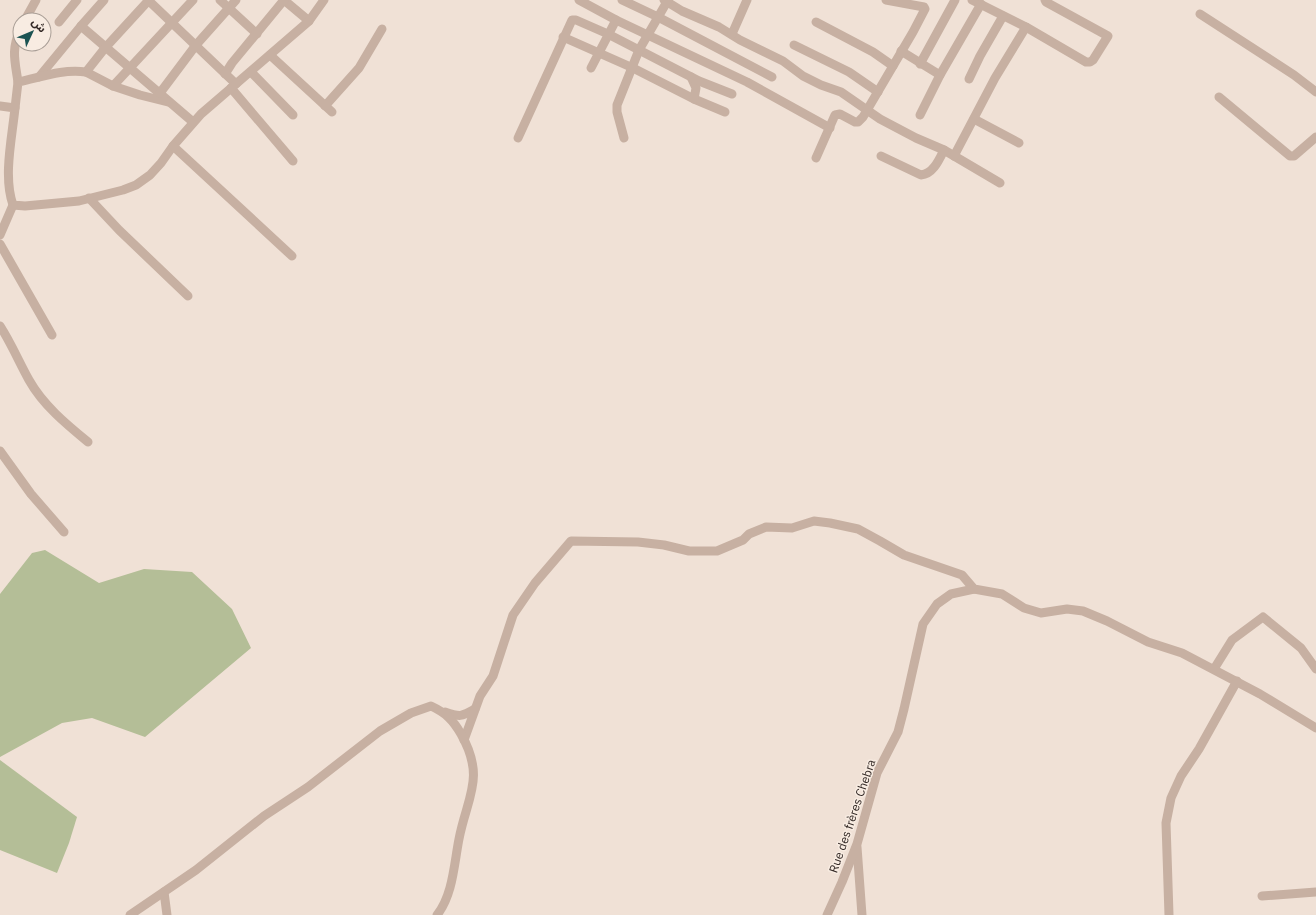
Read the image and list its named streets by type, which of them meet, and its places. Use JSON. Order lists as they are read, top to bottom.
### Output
{
  "streets": {
    "street": ["Rue des frères Chebra"]
  },
  "north": "top right"
}
